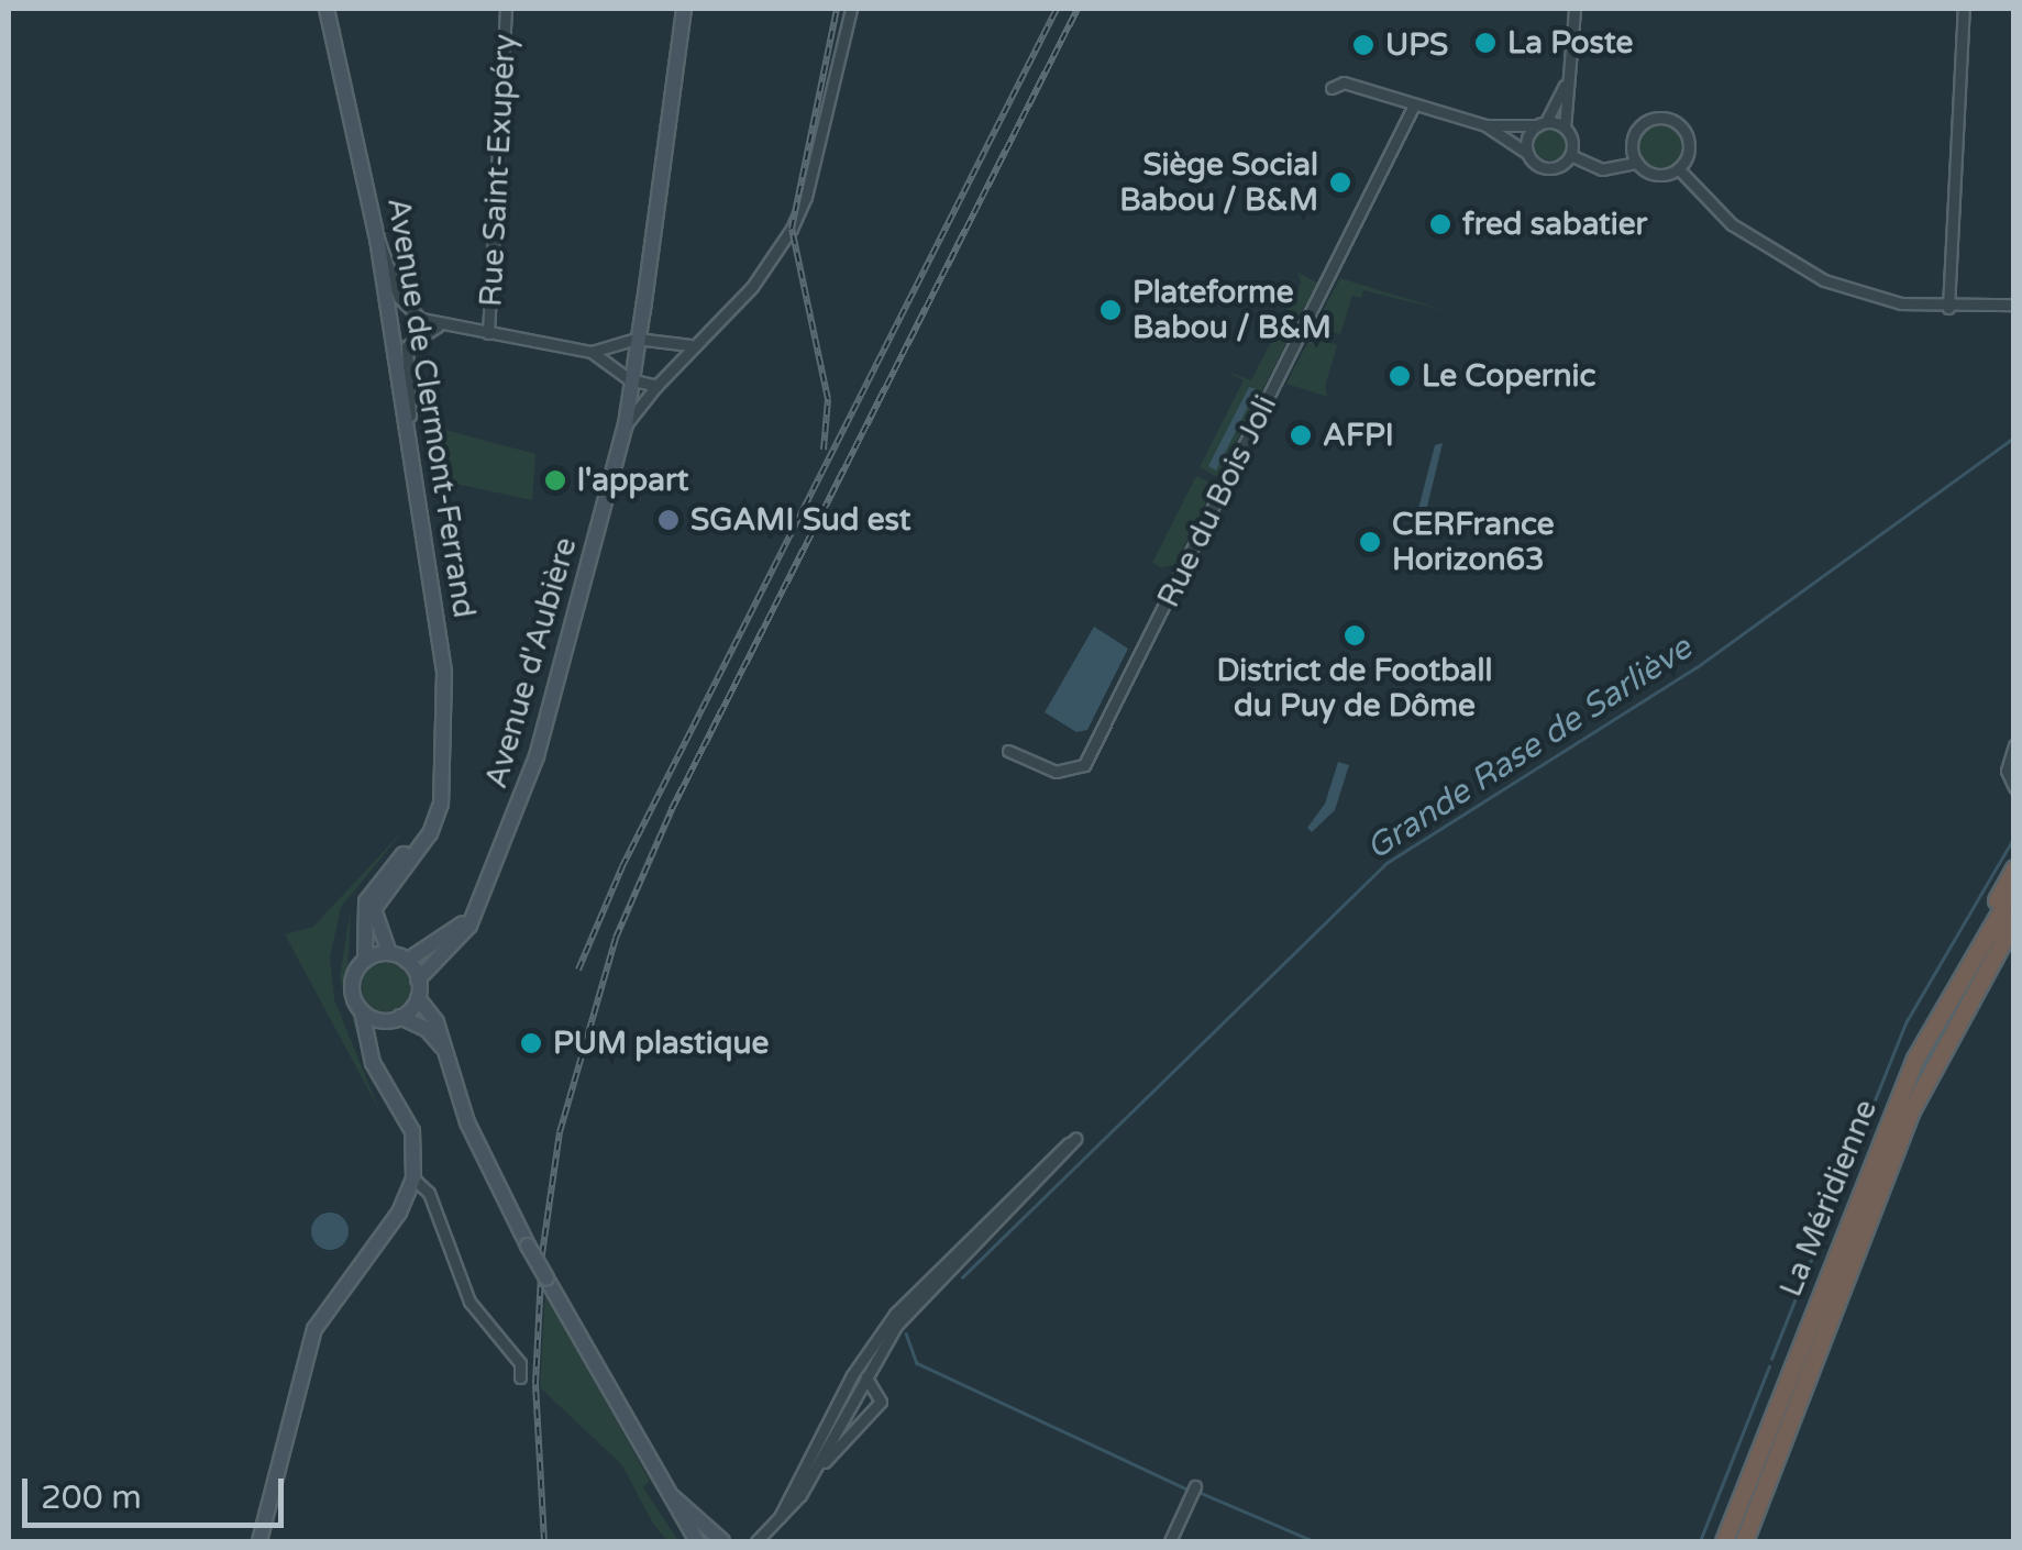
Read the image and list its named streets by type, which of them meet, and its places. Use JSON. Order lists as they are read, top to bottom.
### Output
{
  "streets": {
    "highway": ["La Méridienne"],
    "main road": ["Avenue de Clermont-Ferrand", "Avenue d'Aubière"],
    "street": ["Rue Saint-Exupéry", "Rue du Bois Joli"]
  },
  "crossings": [
    ["Avenue de Clermont-Ferrand", "Avenue d'Aubière"]
  ],
  "water": ["Grande Rase de Sarliève"],
  "places": [
    "La Poste",
    "UPS",
    "Siège Social Babou / B&M",
    "fred sabatier",
    "Plateforme Babou / B&M",
    "Le Copernic",
    "AFPI",
    "l'appart",
    "SGAMI Sud est",
    "CERFrance Horizon63",
    "District de Football du Puy de Dôme",
    "PUM plastique"
  ],
  "scale_bar": "200 m"
}
